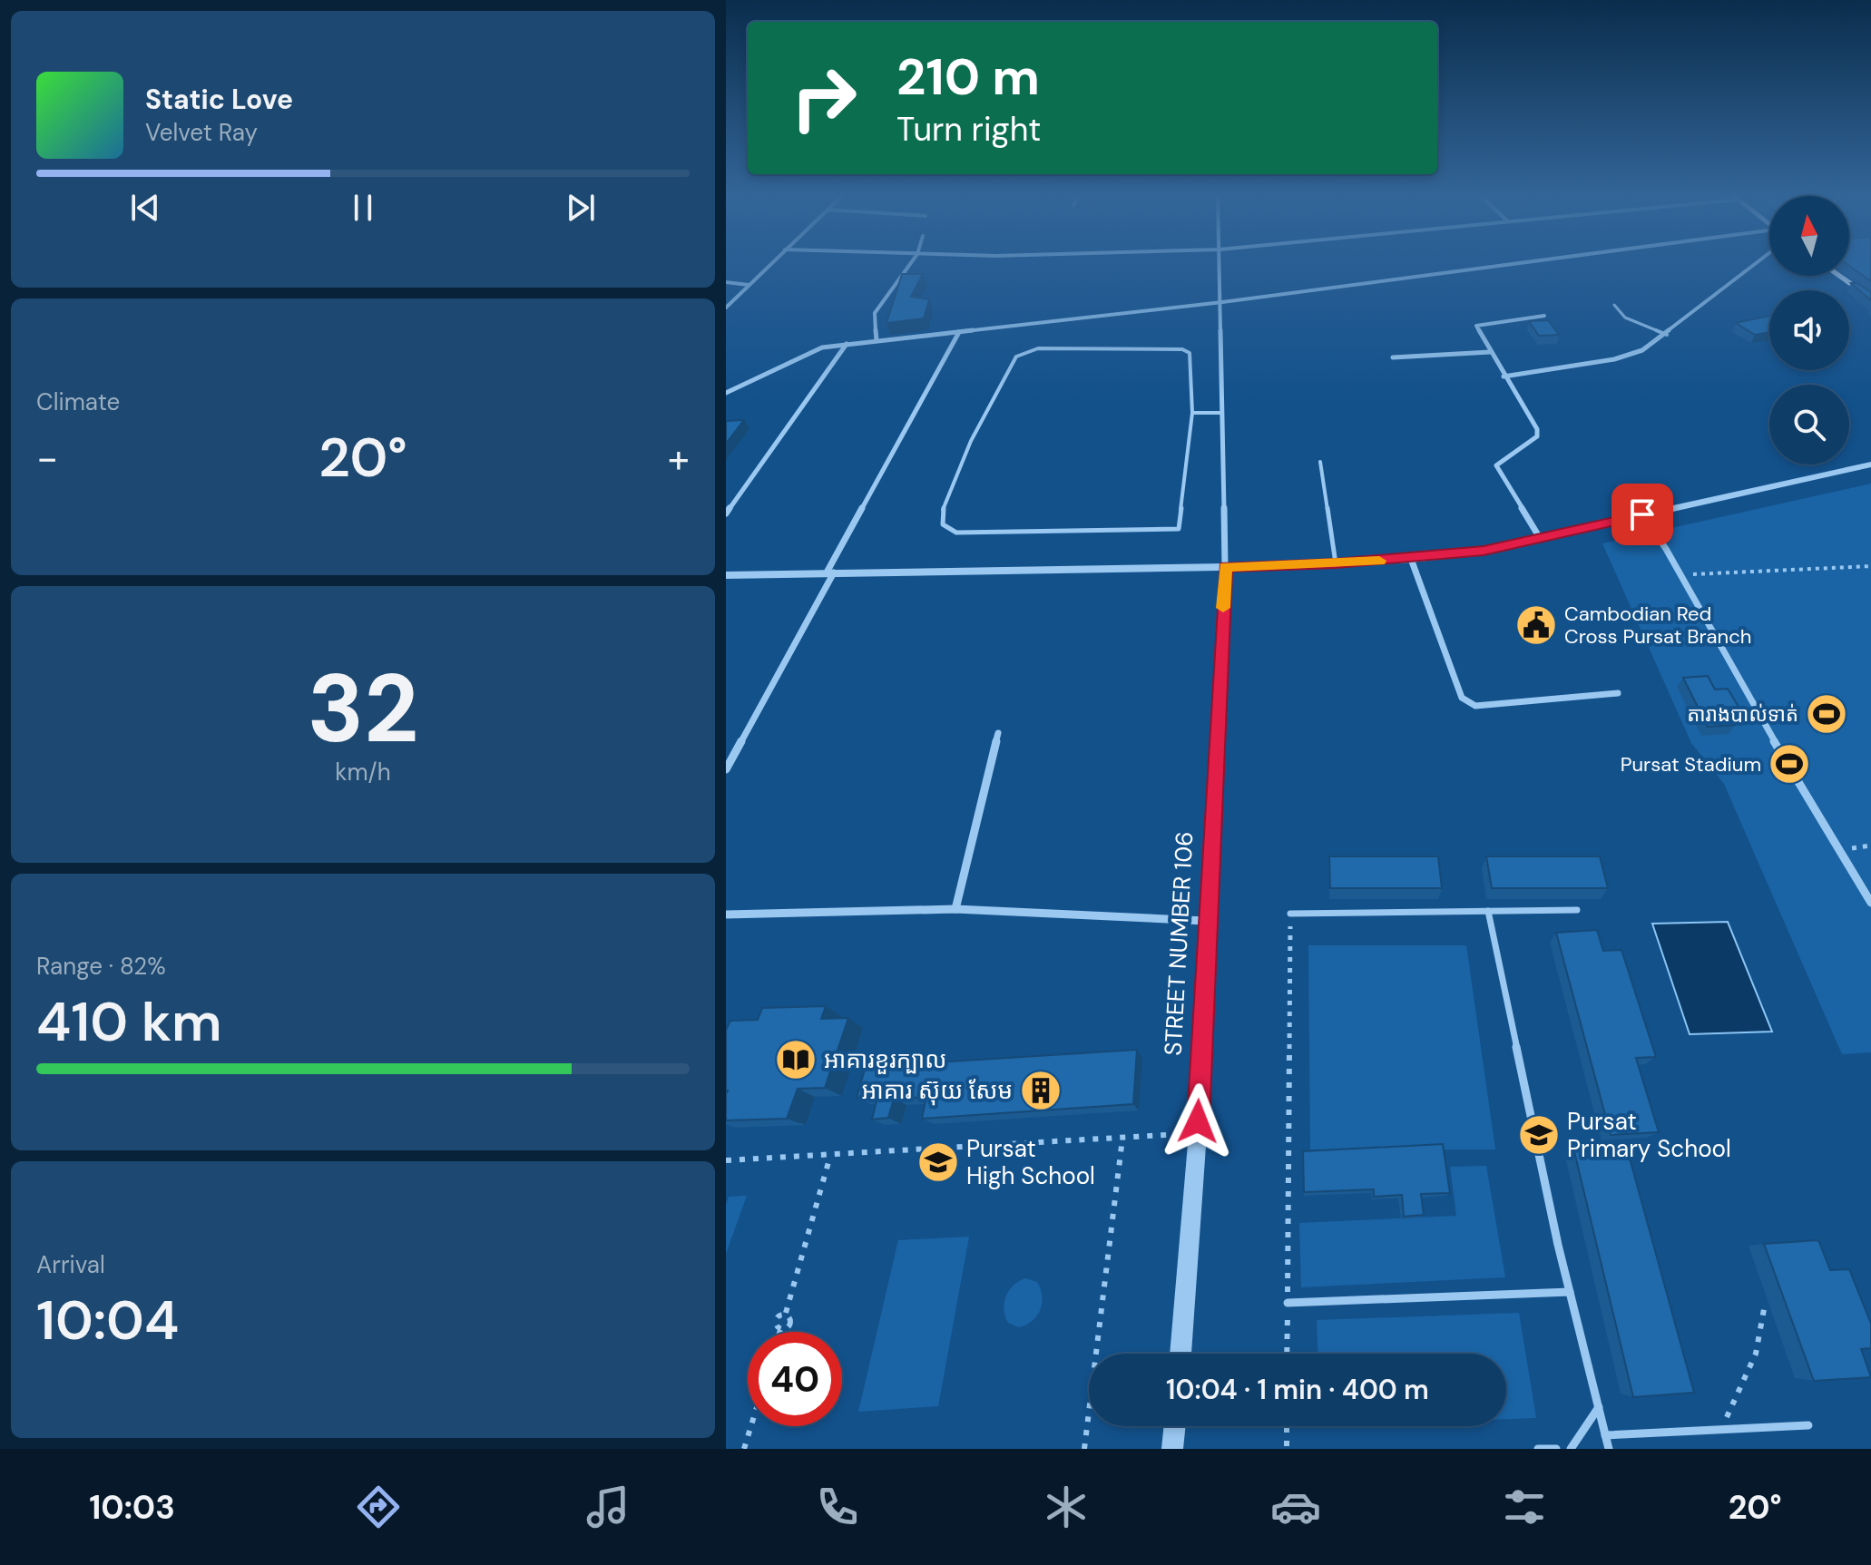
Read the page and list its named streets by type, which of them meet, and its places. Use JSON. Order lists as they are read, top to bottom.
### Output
{
  "streets": {
    "street": ["STREET NUMBER 106"]
  },
  "places": {
    "public building": ["Cambodian Red Cross Pursat Branch"],
    "sports": ["តារាងបាល់ទាត់", "Pursat Stadium"],
    "library": ["អាគារខួរក្បាល"],
    "building": ["អាគារ ស៊ុយ សែម"],
    "school or university": ["Pursat Primary School", "Pursat High School"]
  },
  "north": "top",
  "page": {
    "turn": ["210 m", "Turn right"],
    "song": ["Static Love", "Velvet Ray"],
    "tile": [
      "Climate",
      ["32", "km/h"],
      ["Range · 82%", "410 km"],
      ["Arrival", "10:04"]
    ],
    "heat": ["−", "20°", "+"],
    "limit": "40",
    "trip": "10:04 · 1 min · 400 m",
    "tabs": ["10:03", "20°"]
  }
}
